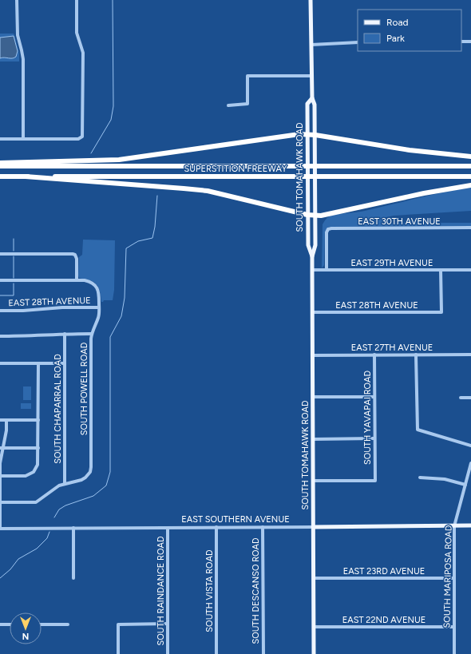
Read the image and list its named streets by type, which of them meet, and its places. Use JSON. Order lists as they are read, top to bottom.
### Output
{
  "streets": {
    "highway": ["SUPERSTITION FREEWAY"],
    "main road": ["SOUTH TOMAHAWK ROAD", "EAST SOUTHERN AVENUE"],
    "street": [
      "EAST 30TH AVENUE",
      "EAST 29TH AVENUE",
      "EAST 28TH AVENUE",
      "EAST 27TH AVENUE",
      "SOUTH POWELL ROAD",
      "SOUTH CHAPARRAL ROAD",
      "SOUTH YAVAPAI ROAD",
      "EAST 23RD AVENUE",
      "SOUTH MARIPOSA ROAD",
      "SOUTH RAINDANCE ROAD",
      "SOUTH VISTA ROAD",
      "SOUTH DESCANSO ROAD",
      "EAST 22ND AVENUE"
    ]
  },
  "crossings": [
    ["SOUTH TOMAHAWK ROAD", "EAST 29TH AVENUE"],
    ["SOUTH TOMAHAWK ROAD", "EAST 28TH AVENUE"],
    ["SOUTH TOMAHAWK ROAD", "EAST 27TH AVENUE"],
    ["SOUTH TOMAHAWK ROAD", "SOUTH YAVAPAI ROAD"],
    ["SOUTH TOMAHAWK ROAD", "EAST SOUTHERN AVENUE"],
    ["SOUTH TOMAHAWK ROAD", "EAST 23RD AVENUE"],
    ["SOUTH TOMAHAWK ROAD", "EAST 22ND AVENUE"],
    ["EAST 30TH AVENUE", "EAST 29TH AVENUE"],
    ["EAST 29TH AVENUE", "EAST 28TH AVENUE"],
    ["EAST 28TH AVENUE", "SOUTH POWELL ROAD"],
    ["EAST 27TH AVENUE", "SOUTH YAVAPAI ROAD"],
    ["SOUTH POWELL ROAD", "SOUTH CHAPARRAL ROAD"],
    ["EAST SOUTHERN AVENUE", "SOUTH MARIPOSA ROAD"],
    ["EAST SOUTHERN AVENUE", "SOUTH RAINDANCE ROAD"],
    ["EAST SOUTHERN AVENUE", "SOUTH VISTA ROAD"],
    ["EAST SOUTHERN AVENUE", "SOUTH DESCANSO ROAD"],
    ["EAST 23RD AVENUE", "SOUTH MARIPOSA ROAD"],
    ["SOUTH MARIPOSA ROAD", "EAST 22ND AVENUE"]
  ],
  "legend": ["Road", "Park"],
  "north": "bottom"
}
